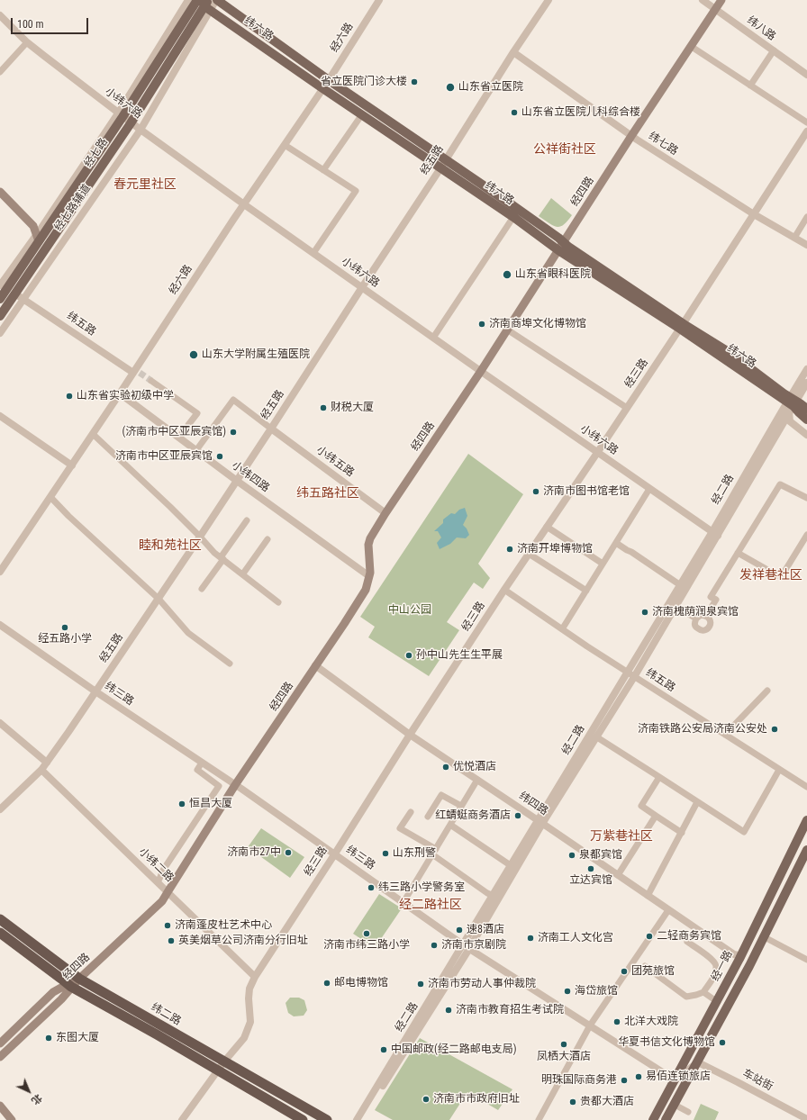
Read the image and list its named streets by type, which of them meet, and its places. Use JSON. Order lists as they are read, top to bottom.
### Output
{
  "streets": {
    "highway": ["纬二路"],
    "main road": [
      "纬六路",
      "经七路",
      "经四路",
      "经一路"
    ],
    "street": [
      "纬八路",
      "经六路",
      "小纬六路",
      "纬七路",
      "经五路",
      "经七路辅道",
      "纬五路",
      "经三路",
      "小纬五路",
      "小纬四路",
      "经二路",
      "纬三路",
      "纬四路",
      "小纬二路",
      "车站街"
    ]
  },
  "crossings": [
    ["纬六路", "经六路"],
    ["纬六路", "经七路"],
    ["纬六路", "经五路"],
    ["纬六路", "经四路"],
    ["纬六路", "经七路辅道"],
    ["纬六路", "经三路"],
    ["纬六路", "经二路"],
    ["纬八路", "经四路"],
    ["经六路", "小纬六路"],
    ["经六路", "纬五路"],
    ["经六路", "小纬四路"],
    ["小纬六路", "经七路"],
    ["小纬六路", "经五路"],
    ["小纬六路", "经四路"],
    ["小纬六路", "经七路辅道"],
    ["小纬六路", "经三路"],
    ["小纬六路", "经二路"],
    ["纬七路", "经五路"],
    ["纬七路", "经四路"],
    ["纬七路", "经三路"],
    ["经七路", "经七路辅道"],
    ["经七路", "纬五路"],
    ["经五路", "小纬五路"],
    ["经五路", "小纬四路"],
    ["经五路", "纬三路"],
    ["经五路", "小纬二路"],
    ["经四路", "小纬五路"],
    ["经四路", "小纬四路"],
    ["经四路", "纬三路"],
    ["经四路", "纬四路"],
    ["经四路", "小纬二路"],
    ["经四路", "纬二路"],
    ["经七路辅道", "纬五路"],
    ["纬五路", "经三路"],
    ["纬五路", "经二路"],
    ["经三路", "纬三路"],
    ["经三路", "纬四路"],
    ["经三路", "小纬二路"],
    ["经三路", "纬二路"],
    ["经二路", "纬三路"],
    ["经二路", "纬四路"],
    ["纬三路", "经一路"],
    ["纬四路", "经一路"]
  ],
  "districts": [
    "公祥街社区",
    "春元里社区",
    "纬五路社区",
    "睦和苑社区",
    "发祥巷社区",
    "万紫巷社区",
    "经二路社区"
  ],
  "parks": ["中山公园"],
  "places": [
    "省立医院门诊大楼",
    "山东省立医院",
    "山东省立医院儿科综合楼",
    "山东省眼科医院",
    "济南商埠文化博物馆",
    "山东大学附属生殖医院",
    "山东省实验初级中学",
    "财税大厦",
    "(济南市中区亚辰宾馆)",
    "济南市中区亚辰宾馆",
    "济南市图书馆老馆",
    "济南开埠博物馆",
    "济南槐荫润泉宾馆",
    "经五路小学",
    "孙中山先生生平展",
    "济南铁路公安局济南公安处",
    "优悦酒店",
    "恒昌大厦",
    "红蜻蜓商务酒店",
    "济南市27中",
    "山东刑警",
    "泉都宾馆",
    "立达宾馆",
    "纬三路小学警务室",
    "济南蓬皮杜艺术中心",
    "速8酒店",
    "济南市纬三路小学",
    "二轻商务宾馆",
    "济南工人文化宫",
    "英美烟草公司济南分行旧址",
    "济南市京剧院",
    "团苑旅馆",
    "邮电博物馆",
    "济南市劳动人事仲裁院",
    "海岱旅馆",
    "济南市教育招生考试院",
    "北洋大戏院",
    "东图大厦",
    "华夏书信文化博物馆",
    "凤栖大酒店",
    "中国邮政(经二路邮电支局)",
    "易佰连锁旅店",
    "明珠国际商务港",
    "济南市市政府旧址",
    "贵都大酒店"
  ],
  "scale_bar": "100 m",
  "north": "bottom right"
}
